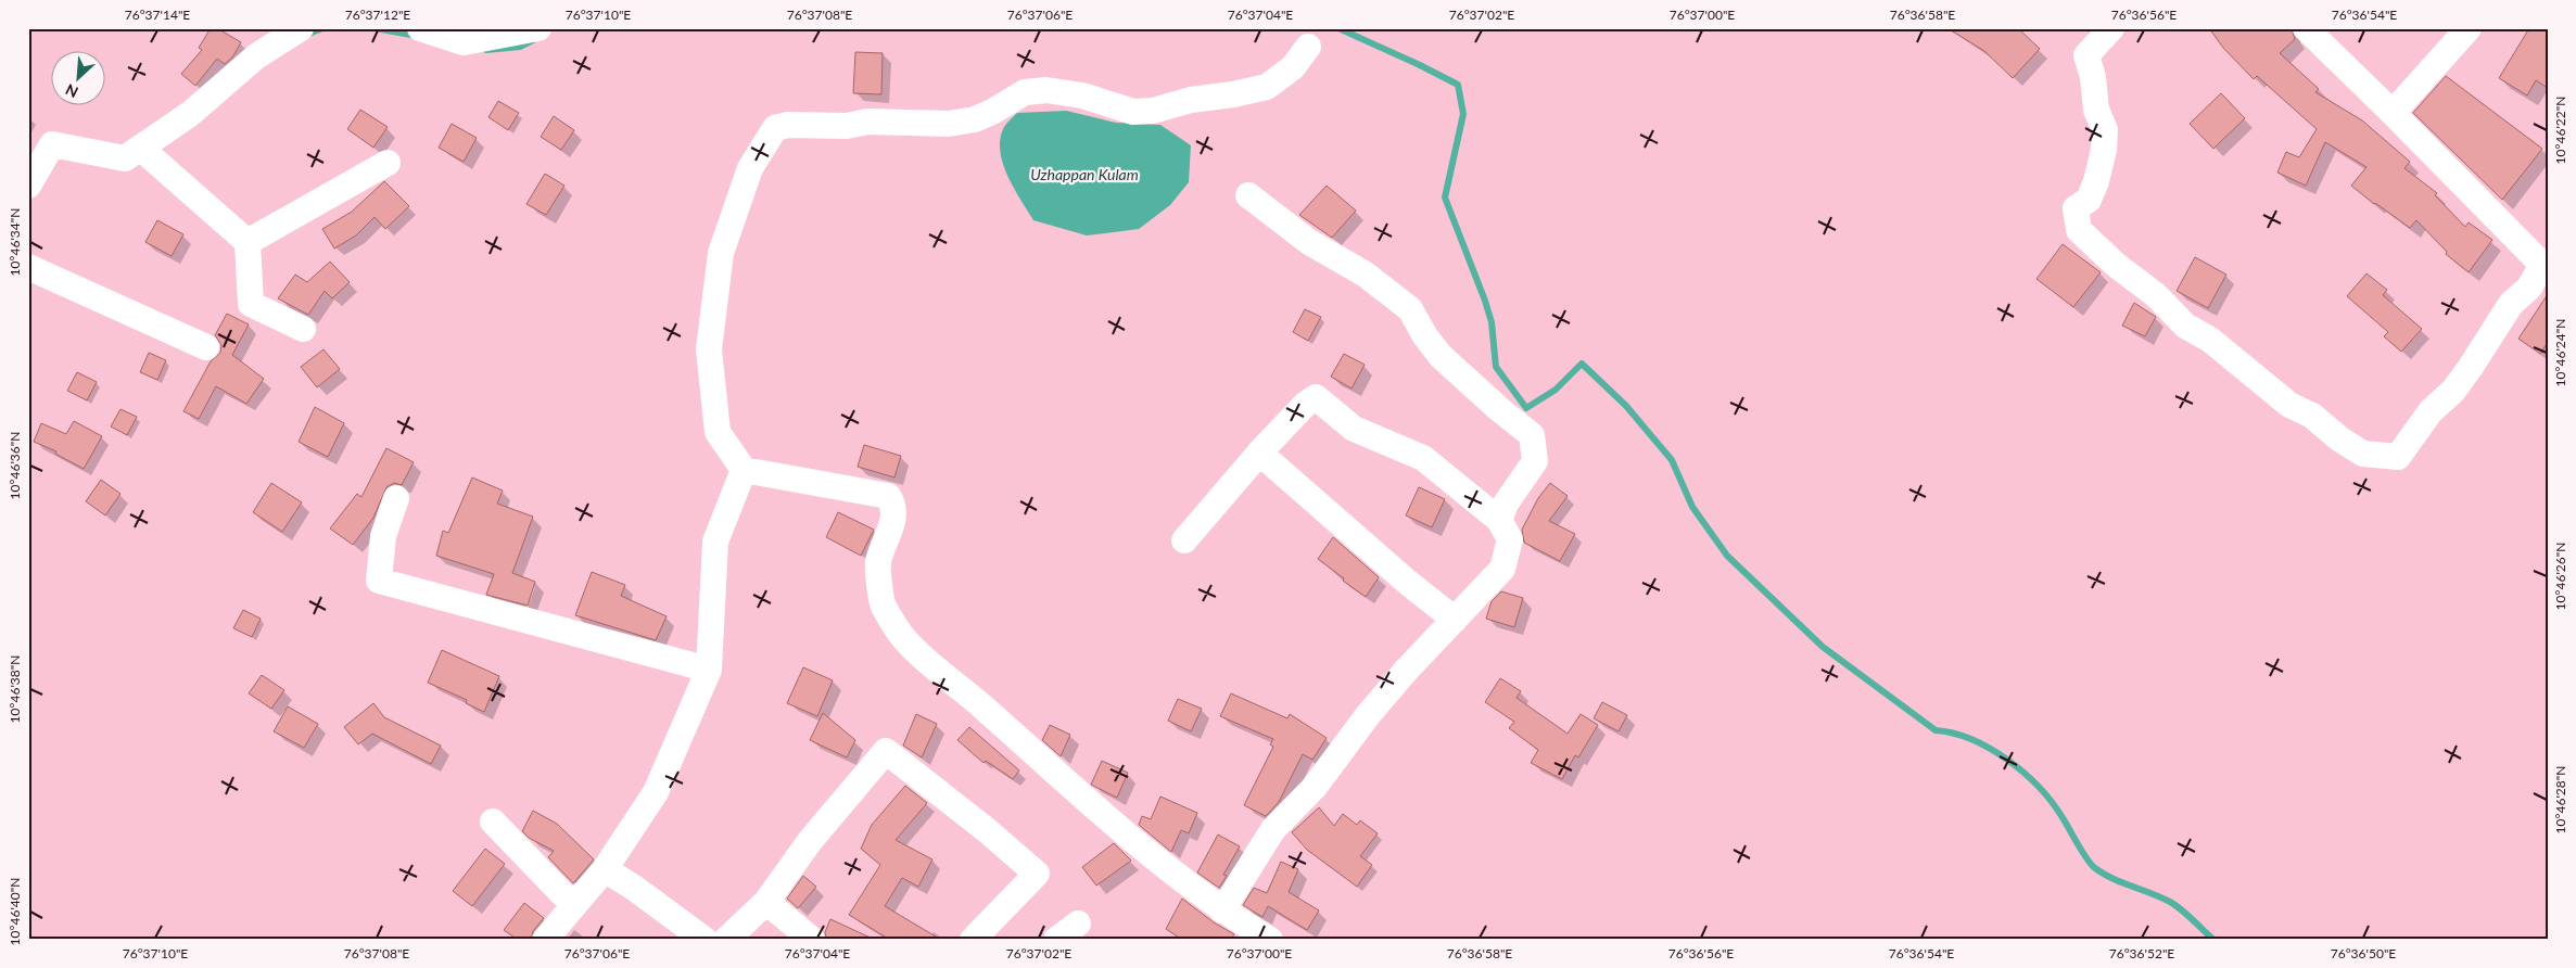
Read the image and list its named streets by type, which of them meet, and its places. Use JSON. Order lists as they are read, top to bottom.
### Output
{
  "water": ["Uzhappan Kulam"],
  "north": "bottom left",
  "coordinates": [
    "76°37'14\"E",
    "76°37'12\"E",
    "76°37'10\"E",
    "76°37'08\"E",
    "76°37'06\"E",
    "76°37'04\"E",
    "76°37'02\"E",
    "76°37'00\"E",
    "76°36'58\"E",
    "76°36'56\"E",
    "76°36'54\"E",
    "10°46'22\"N",
    "10°46'34\"N",
    "10°46'24\"N",
    "10°46'36\"N",
    "10°46'26\"N",
    "10°46'38\"N",
    "10°46'28\"N",
    "10°46'40\"N",
    "76°36'52\"E",
    "76°36'50\"E"
  ]
}
